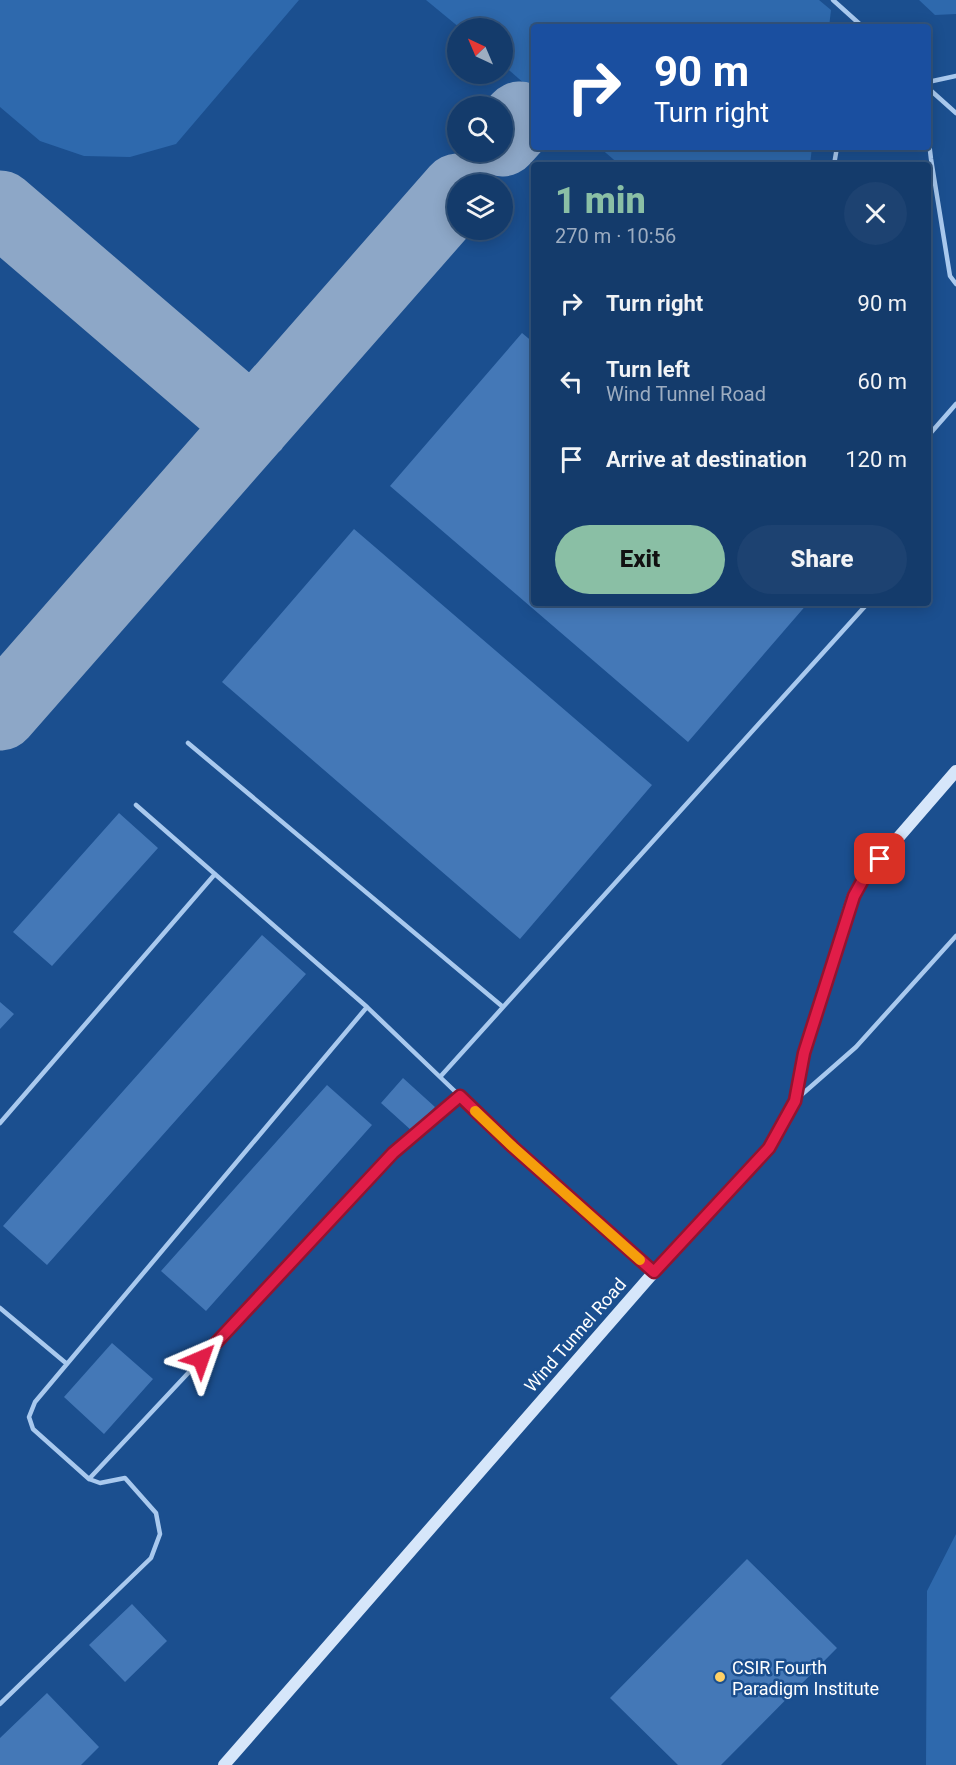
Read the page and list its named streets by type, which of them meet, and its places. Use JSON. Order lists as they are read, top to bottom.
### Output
{
  "streets": {
    "street": ["Wind Tunnel Road"]
  },
  "places": ["CSIR Fourth Paradigm Institute"],
  "north": "top left",
  "page": {
    "turn": ["90 m", "Turn right"],
    "heading": ["1 min", "270 m · 10:56"],
    "list": [
      {
        "name": "Turn right",
        "value": "90 m"
      },
      {
        "name": "Turn left",
        "note": "Wind Tunnel Road",
        "value": "60 m"
      },
      {
        "name": "Arrive at destination",
        "value": "120 m"
      }
    ],
    "buttons": ["Exit", "Share"]
  }
}
